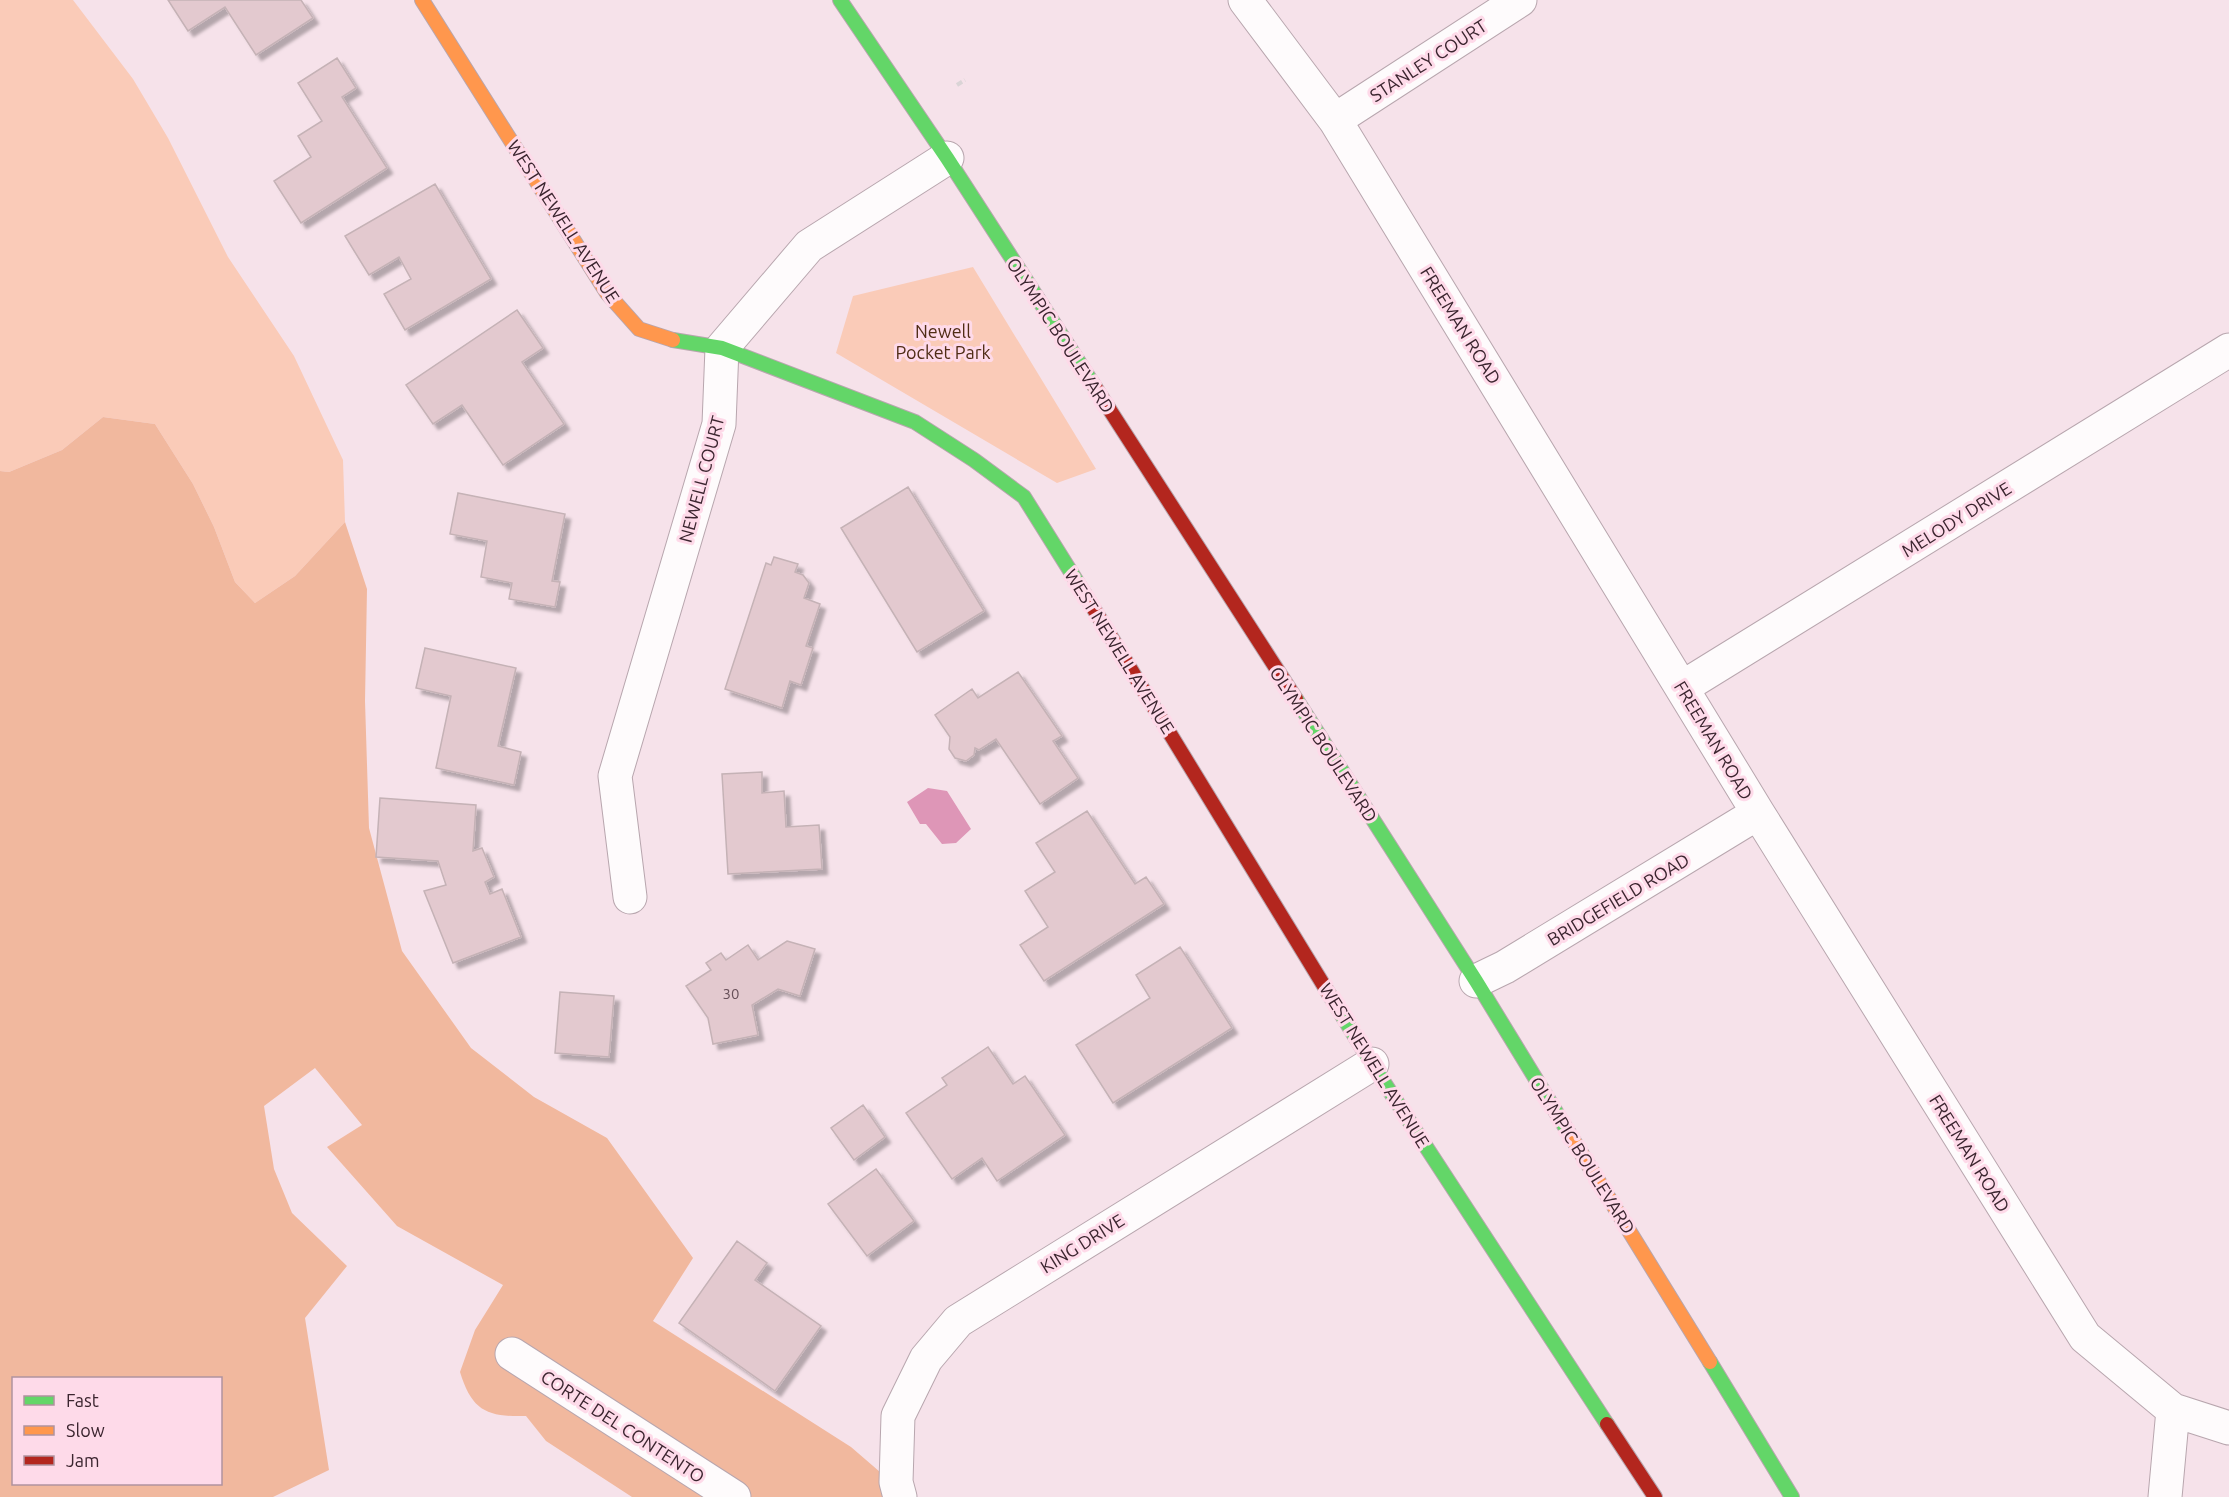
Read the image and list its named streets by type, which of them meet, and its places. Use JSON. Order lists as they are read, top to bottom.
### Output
{
  "streets": {
    "street": [
      "STANLEY COURT",
      "WEST NEWELL AVENUE",
      "FREEMAN ROAD",
      "OLYMPIC BOULEVARD",
      "NEWELL COURT",
      "MELODY DRIVE",
      "BRIDGEFIELD ROAD",
      "KING DRIVE",
      "CORTE DEL CONTENTO"
    ]
  },
  "crossings": [
    ["STANLEY COURT", "FREEMAN ROAD"],
    ["WEST NEWELL AVENUE", "NEWELL COURT"],
    ["WEST NEWELL AVENUE", "KING DRIVE"],
    ["FREEMAN ROAD", "MELODY DRIVE"],
    ["FREEMAN ROAD", "BRIDGEFIELD ROAD"],
    ["OLYMPIC BOULEVARD", "BRIDGEFIELD ROAD"]
  ],
  "parks": ["Newell Pocket Park"],
  "house_numbers": ["30"],
  "legend": ["Fast", "Slow", "Jam"]
}
